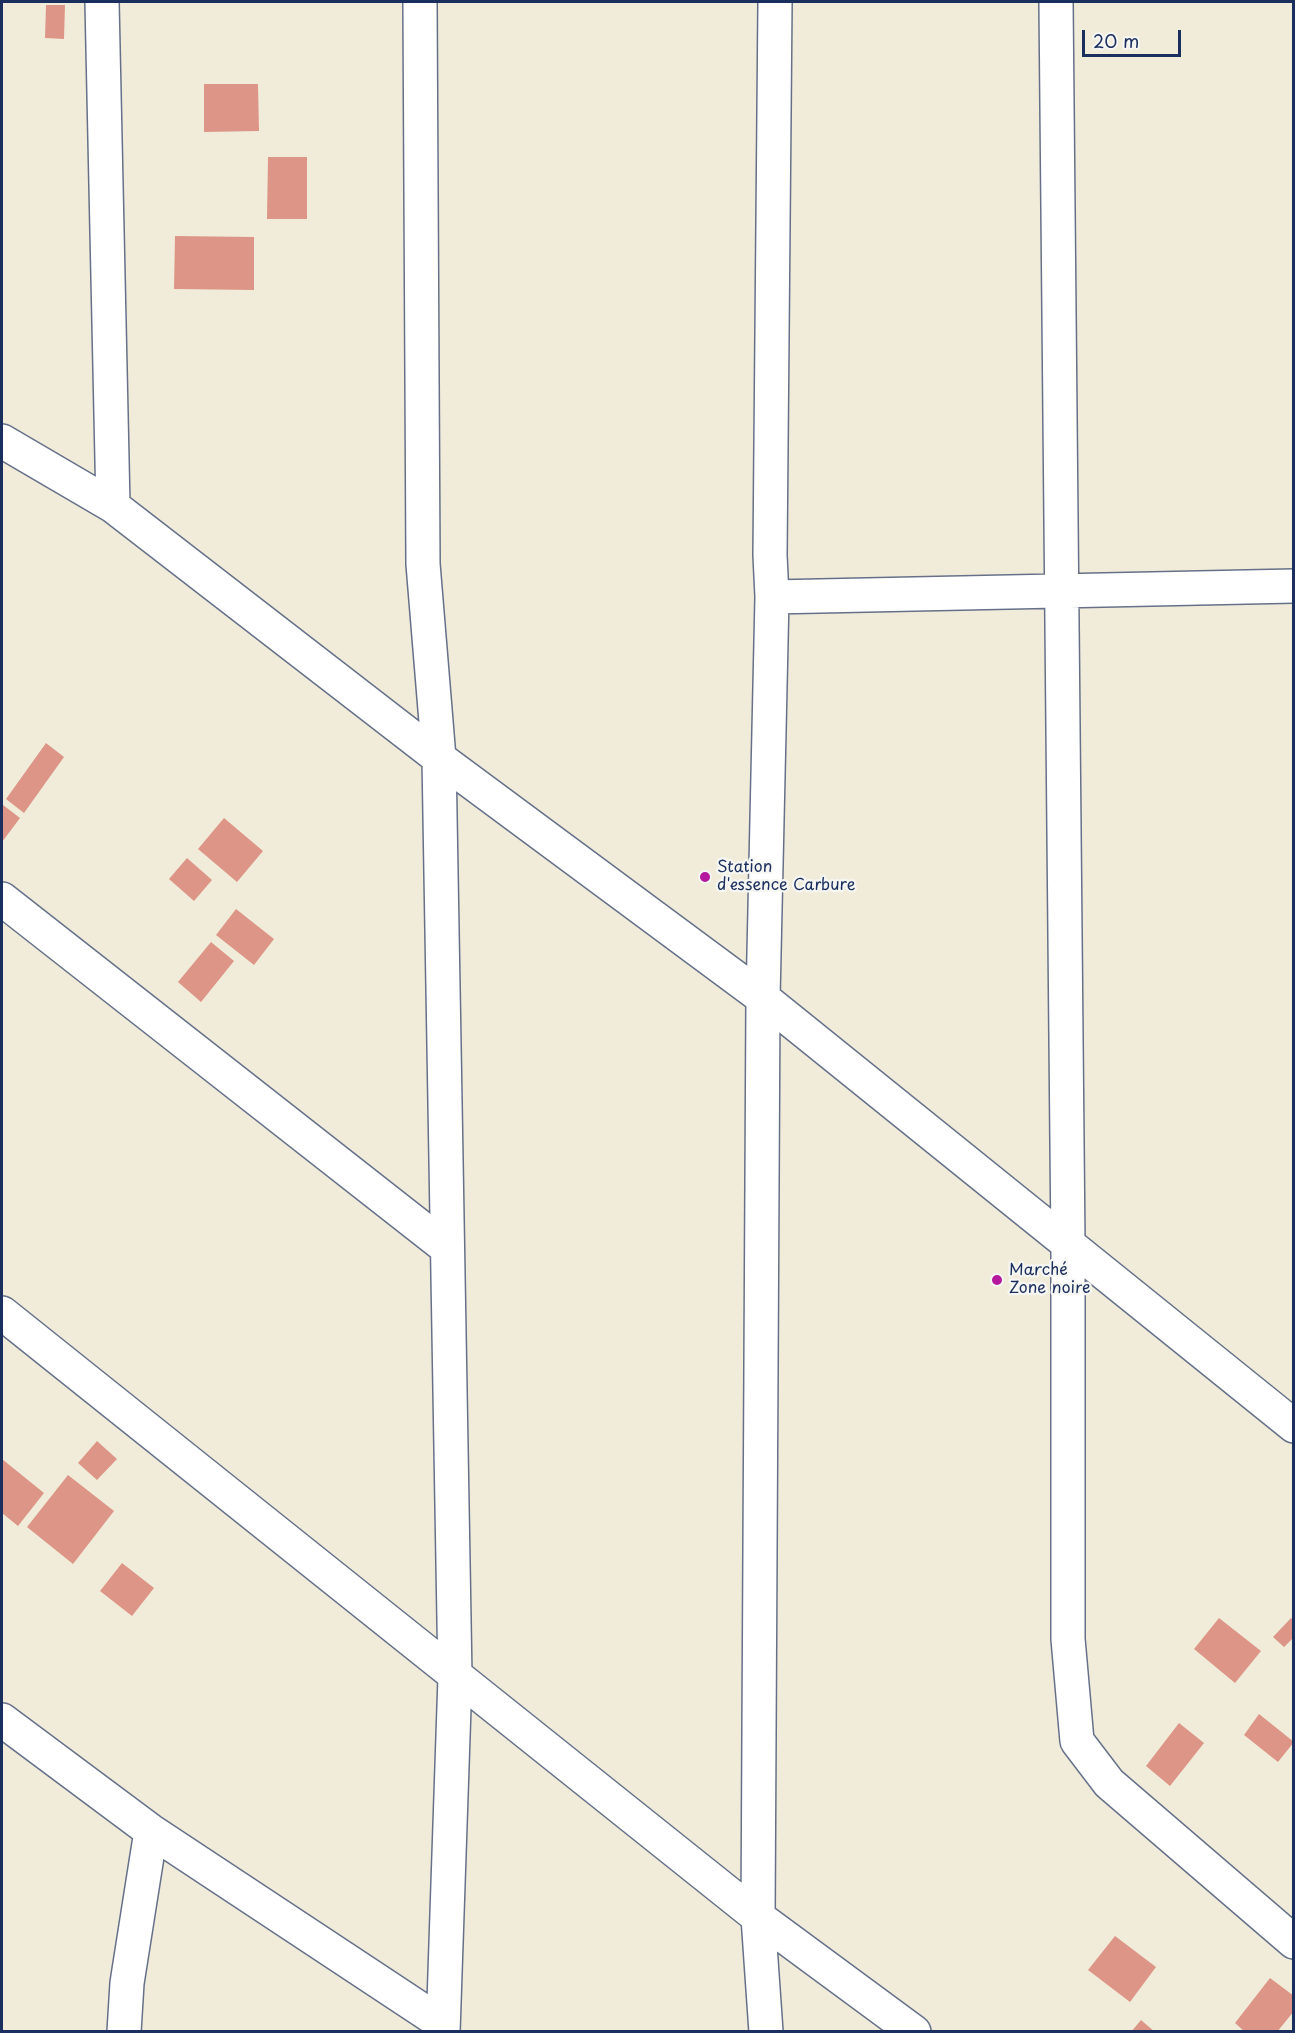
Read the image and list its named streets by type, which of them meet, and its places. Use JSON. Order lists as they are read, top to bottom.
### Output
{
  "places": ["Station d'essence Carbure", "Marché Zone noire"],
  "scale_bar": "20 m"
}
